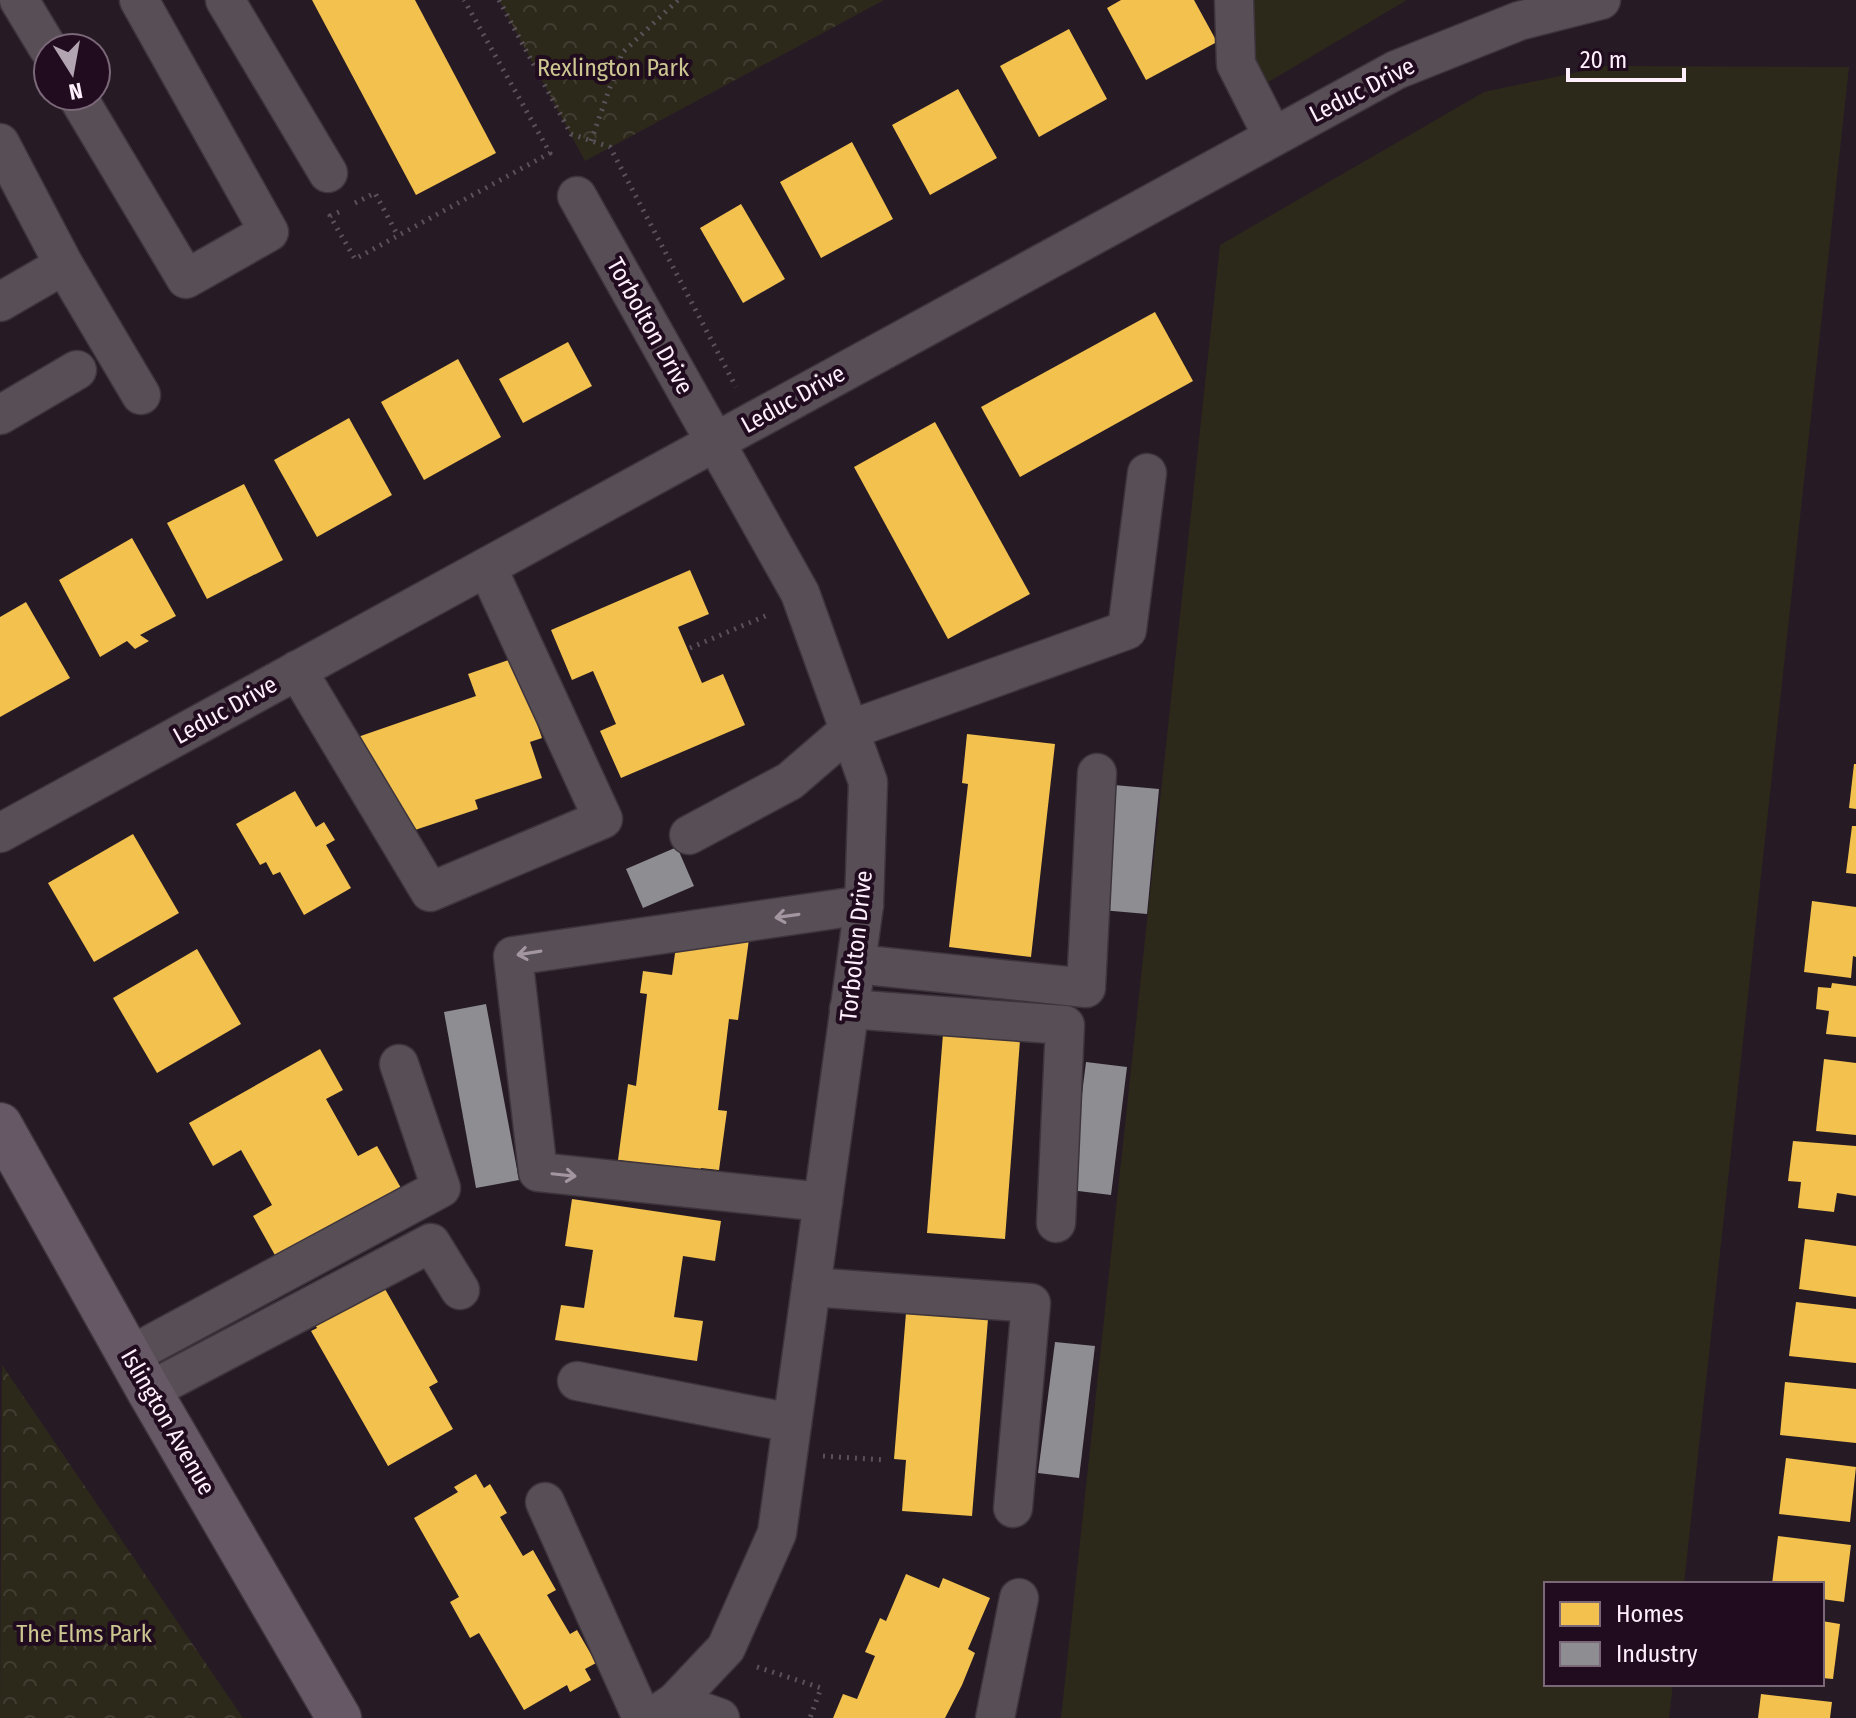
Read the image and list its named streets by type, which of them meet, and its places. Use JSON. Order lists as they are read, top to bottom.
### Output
{
  "streets": {
    "main road": ["Islington Avenue"],
    "street": ["Leduc Drive", "Torbolton Drive"]
  },
  "crossings": [
    ["Leduc Drive", "Torbolton Drive"]
  ],
  "parks": ["Rexlington Park", "The Elms Park"],
  "legend": ["Homes", "Industry"],
  "scale_bar": "20 m",
  "north": "bottom"
}
